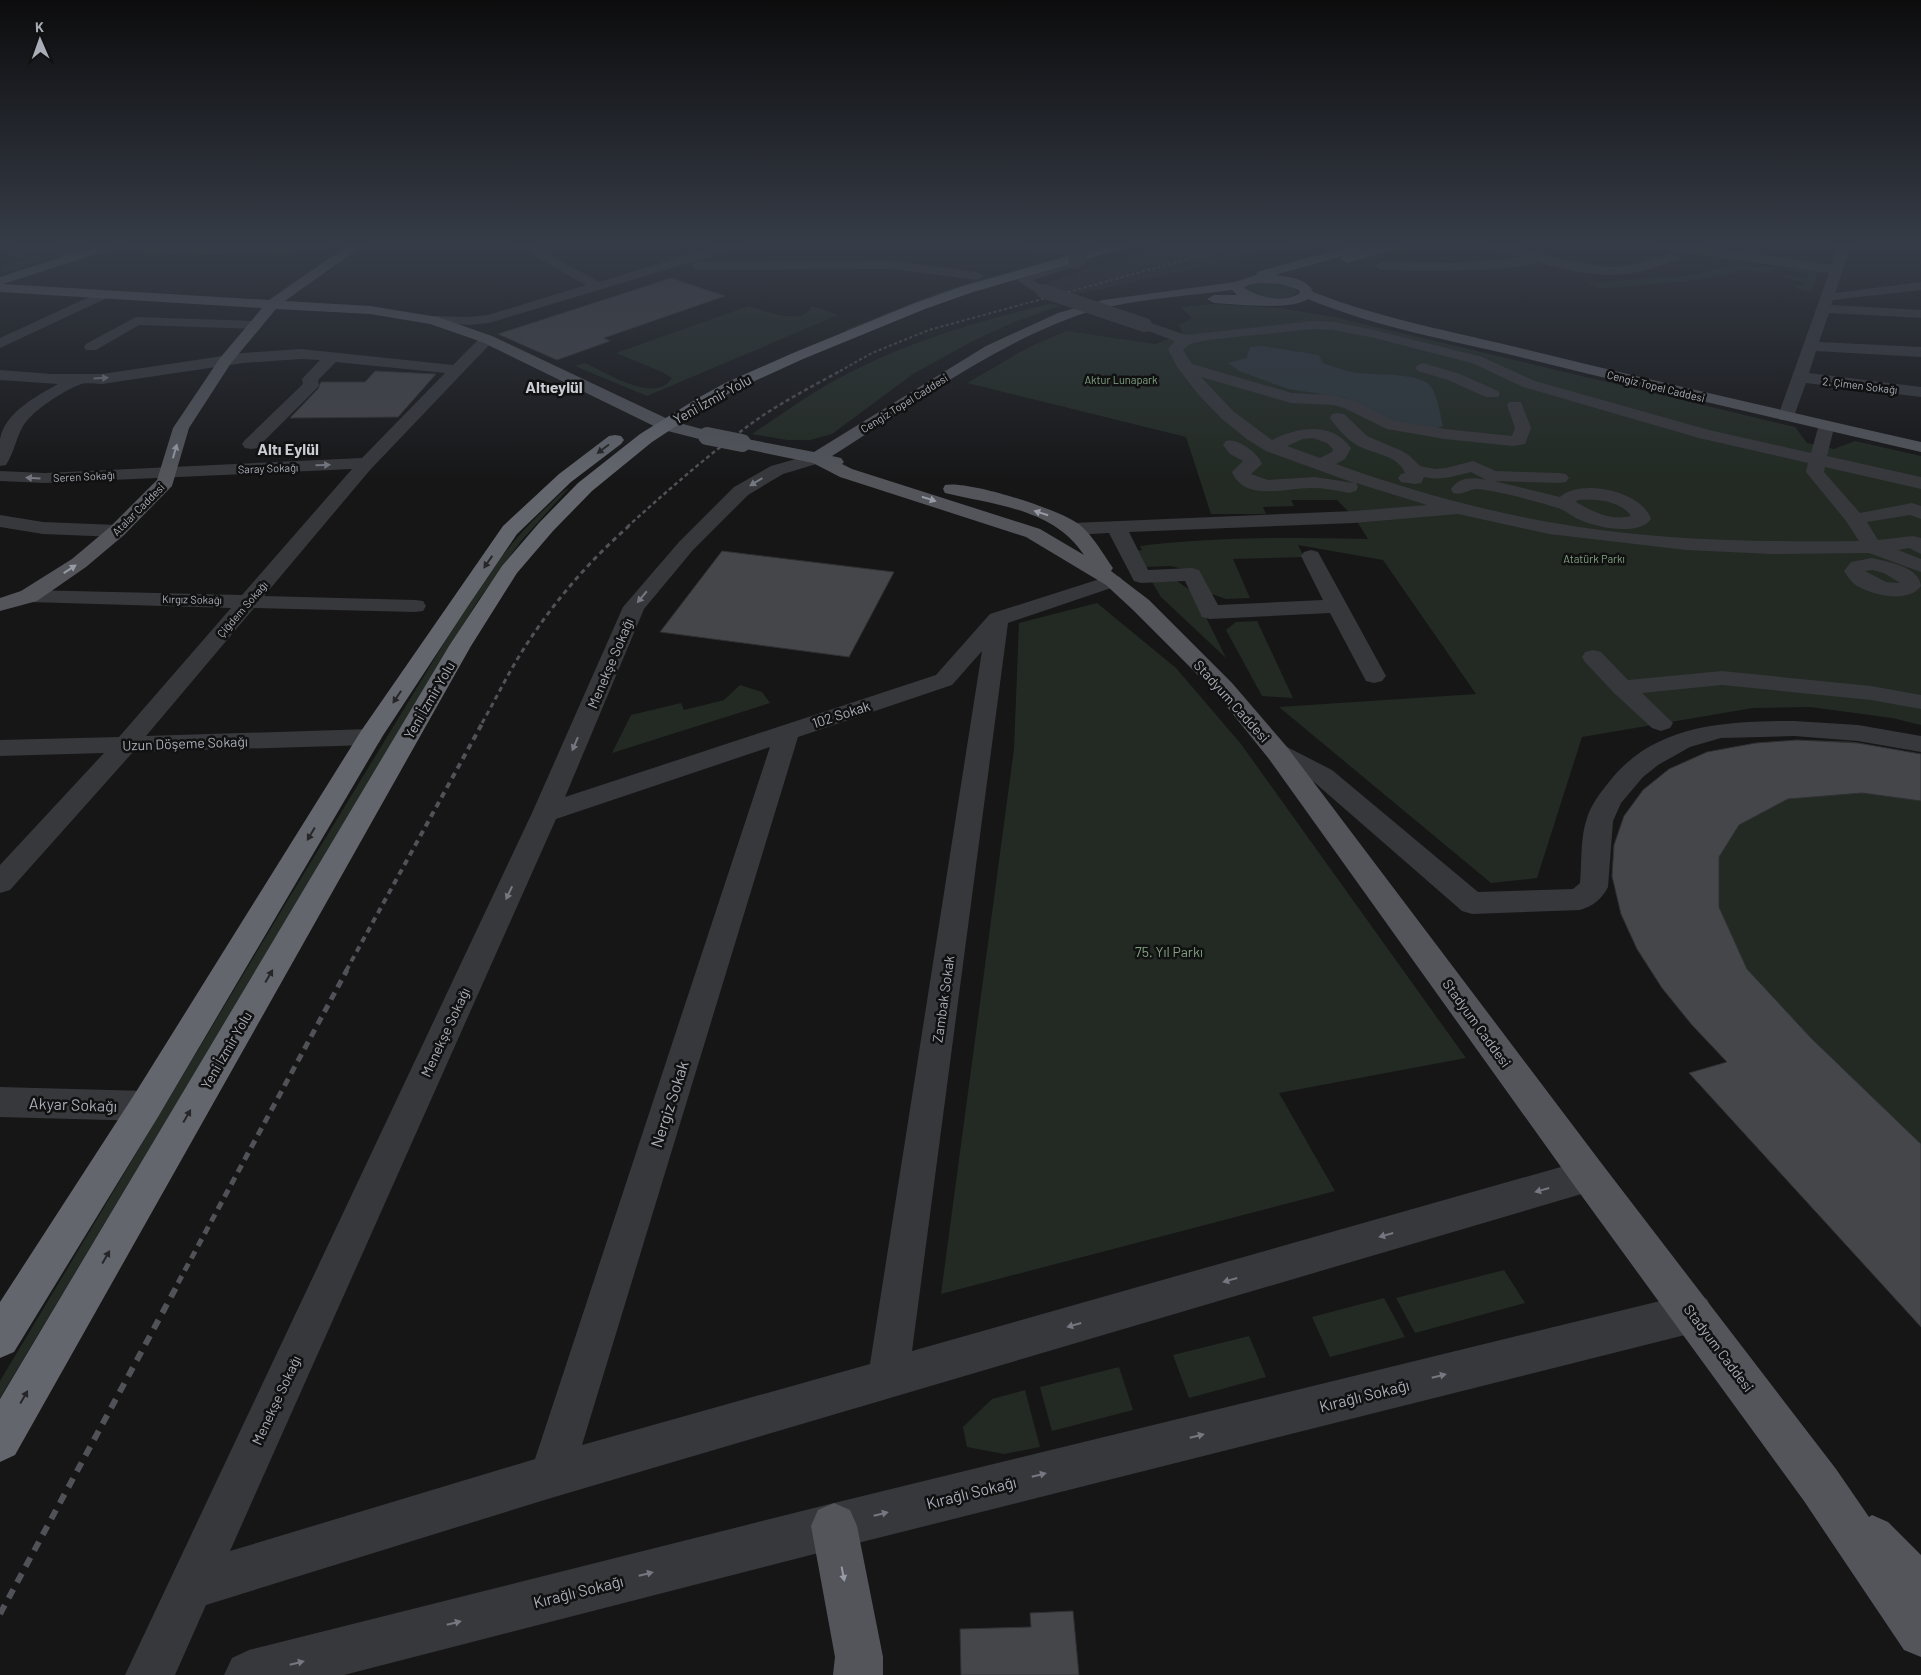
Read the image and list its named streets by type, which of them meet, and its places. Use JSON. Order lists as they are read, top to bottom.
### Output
{
  "streets": {
    "highway": ["Yeni İzmir Yolu"],
    "main road": ["Cengiz Topel Caddesi", "Atalar Caddesi", "Stadyum Caddesi"],
    "street": [
      "2. Çimen Sokağı",
      "Saray Sokağı",
      "Seren Sokağı",
      "Kırgız Sokağı",
      "Çiğdem Sokağı",
      "Menekşe Sokağı",
      "102 Sokak",
      "Uzun Döşeme Sokağı",
      "Zambak Sokak",
      "Akyar Sokağı",
      "Nergiz Sokak",
      "Kırağlı Sokağı"
    ]
  },
  "crossings": [
    ["Cengiz Topel Caddesi", "Menekşe Sokağı"],
    ["Yeni İzmir Yolu", "Uzun Döşeme Sokağı"],
    ["Yeni İzmir Yolu", "Akyar Sokağı"],
    ["Saray Sokağı", "Seren Sokağı"],
    ["Saray Sokağı", "Atalar Caddesi"],
    ["Saray Sokağı", "Çiğdem Sokağı"],
    ["Seren Sokağı", "Atalar Caddesi"],
    ["Atalar Caddesi", "Kırgız Sokağı"],
    ["Kırgız Sokağı", "Çiğdem Sokağı"],
    ["Çiğdem Sokağı", "Uzun Döşeme Sokağı"],
    ["Menekşe Sokağı", "102 Sokak"],
    ["Stadyum Caddesi", "Kırağlı Sokağı"],
    ["102 Sokak", "Zambak Sokak"],
    ["102 Sokak", "Nergiz Sokak"]
  ],
  "one_way": ["Atalar Caddesi", "Menekşe Sokağı"],
  "districts": ["Altıeylül", "Altı Eylül"],
  "parks": ["Aktur Lunapark", "Atatürk Parkı", "75. Yıl Parkı"],
  "north": "top"
}
